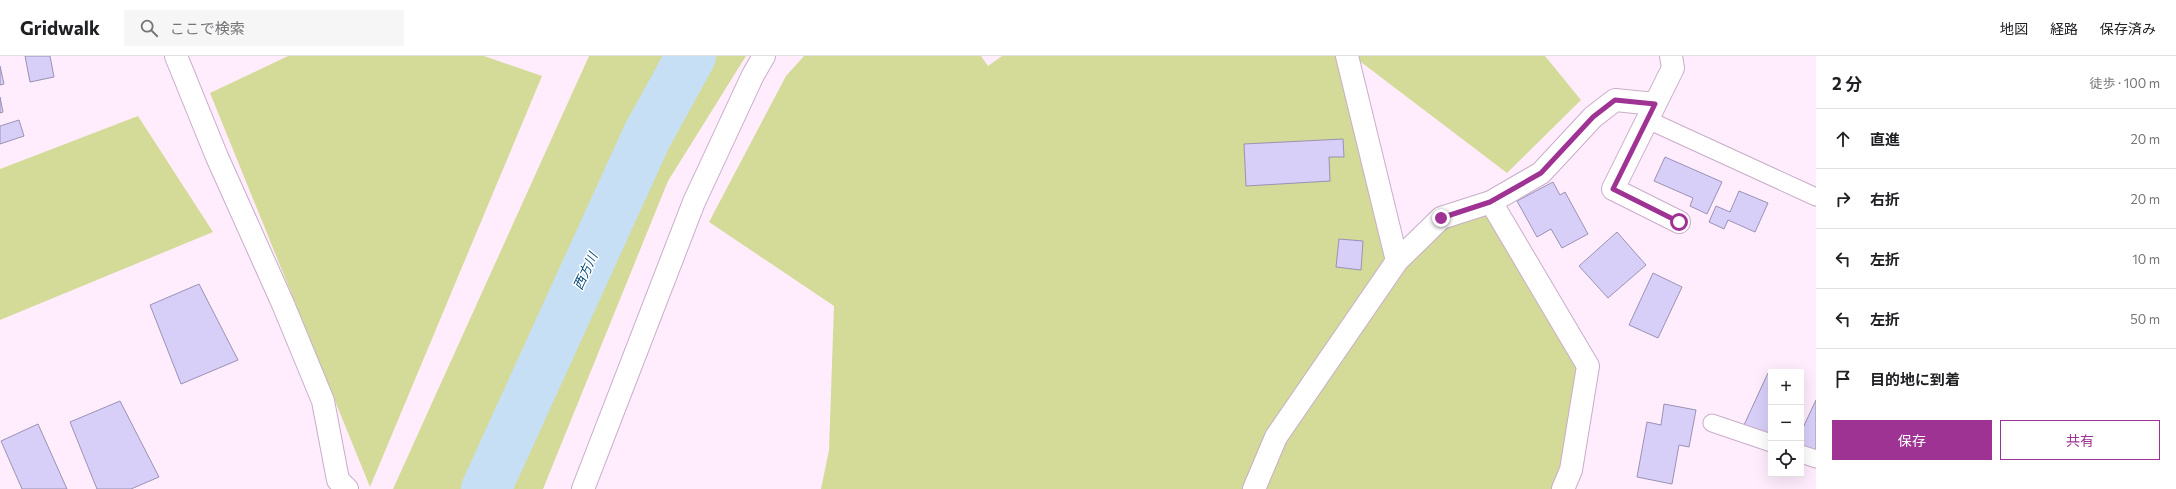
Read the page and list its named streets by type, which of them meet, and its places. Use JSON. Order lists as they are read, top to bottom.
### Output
{
  "water": ["西方川"],
  "page": {
    "header": "Gridwalk",
    "search": "ここで検索",
    "nav": ["地図", "経路", "保存済み"],
    "heading": ["2 分", "徒歩 · 100 m"],
    "list": [
      ["直進", "20 m"],
      ["右折", "20 m"],
      ["左折", "10 m"],
      ["左折", "50 m"],
      "目的地に到着"
    ],
    "map_buttons": ["+", "−"],
    "buttons": ["保存", "共有"]
  }
}
